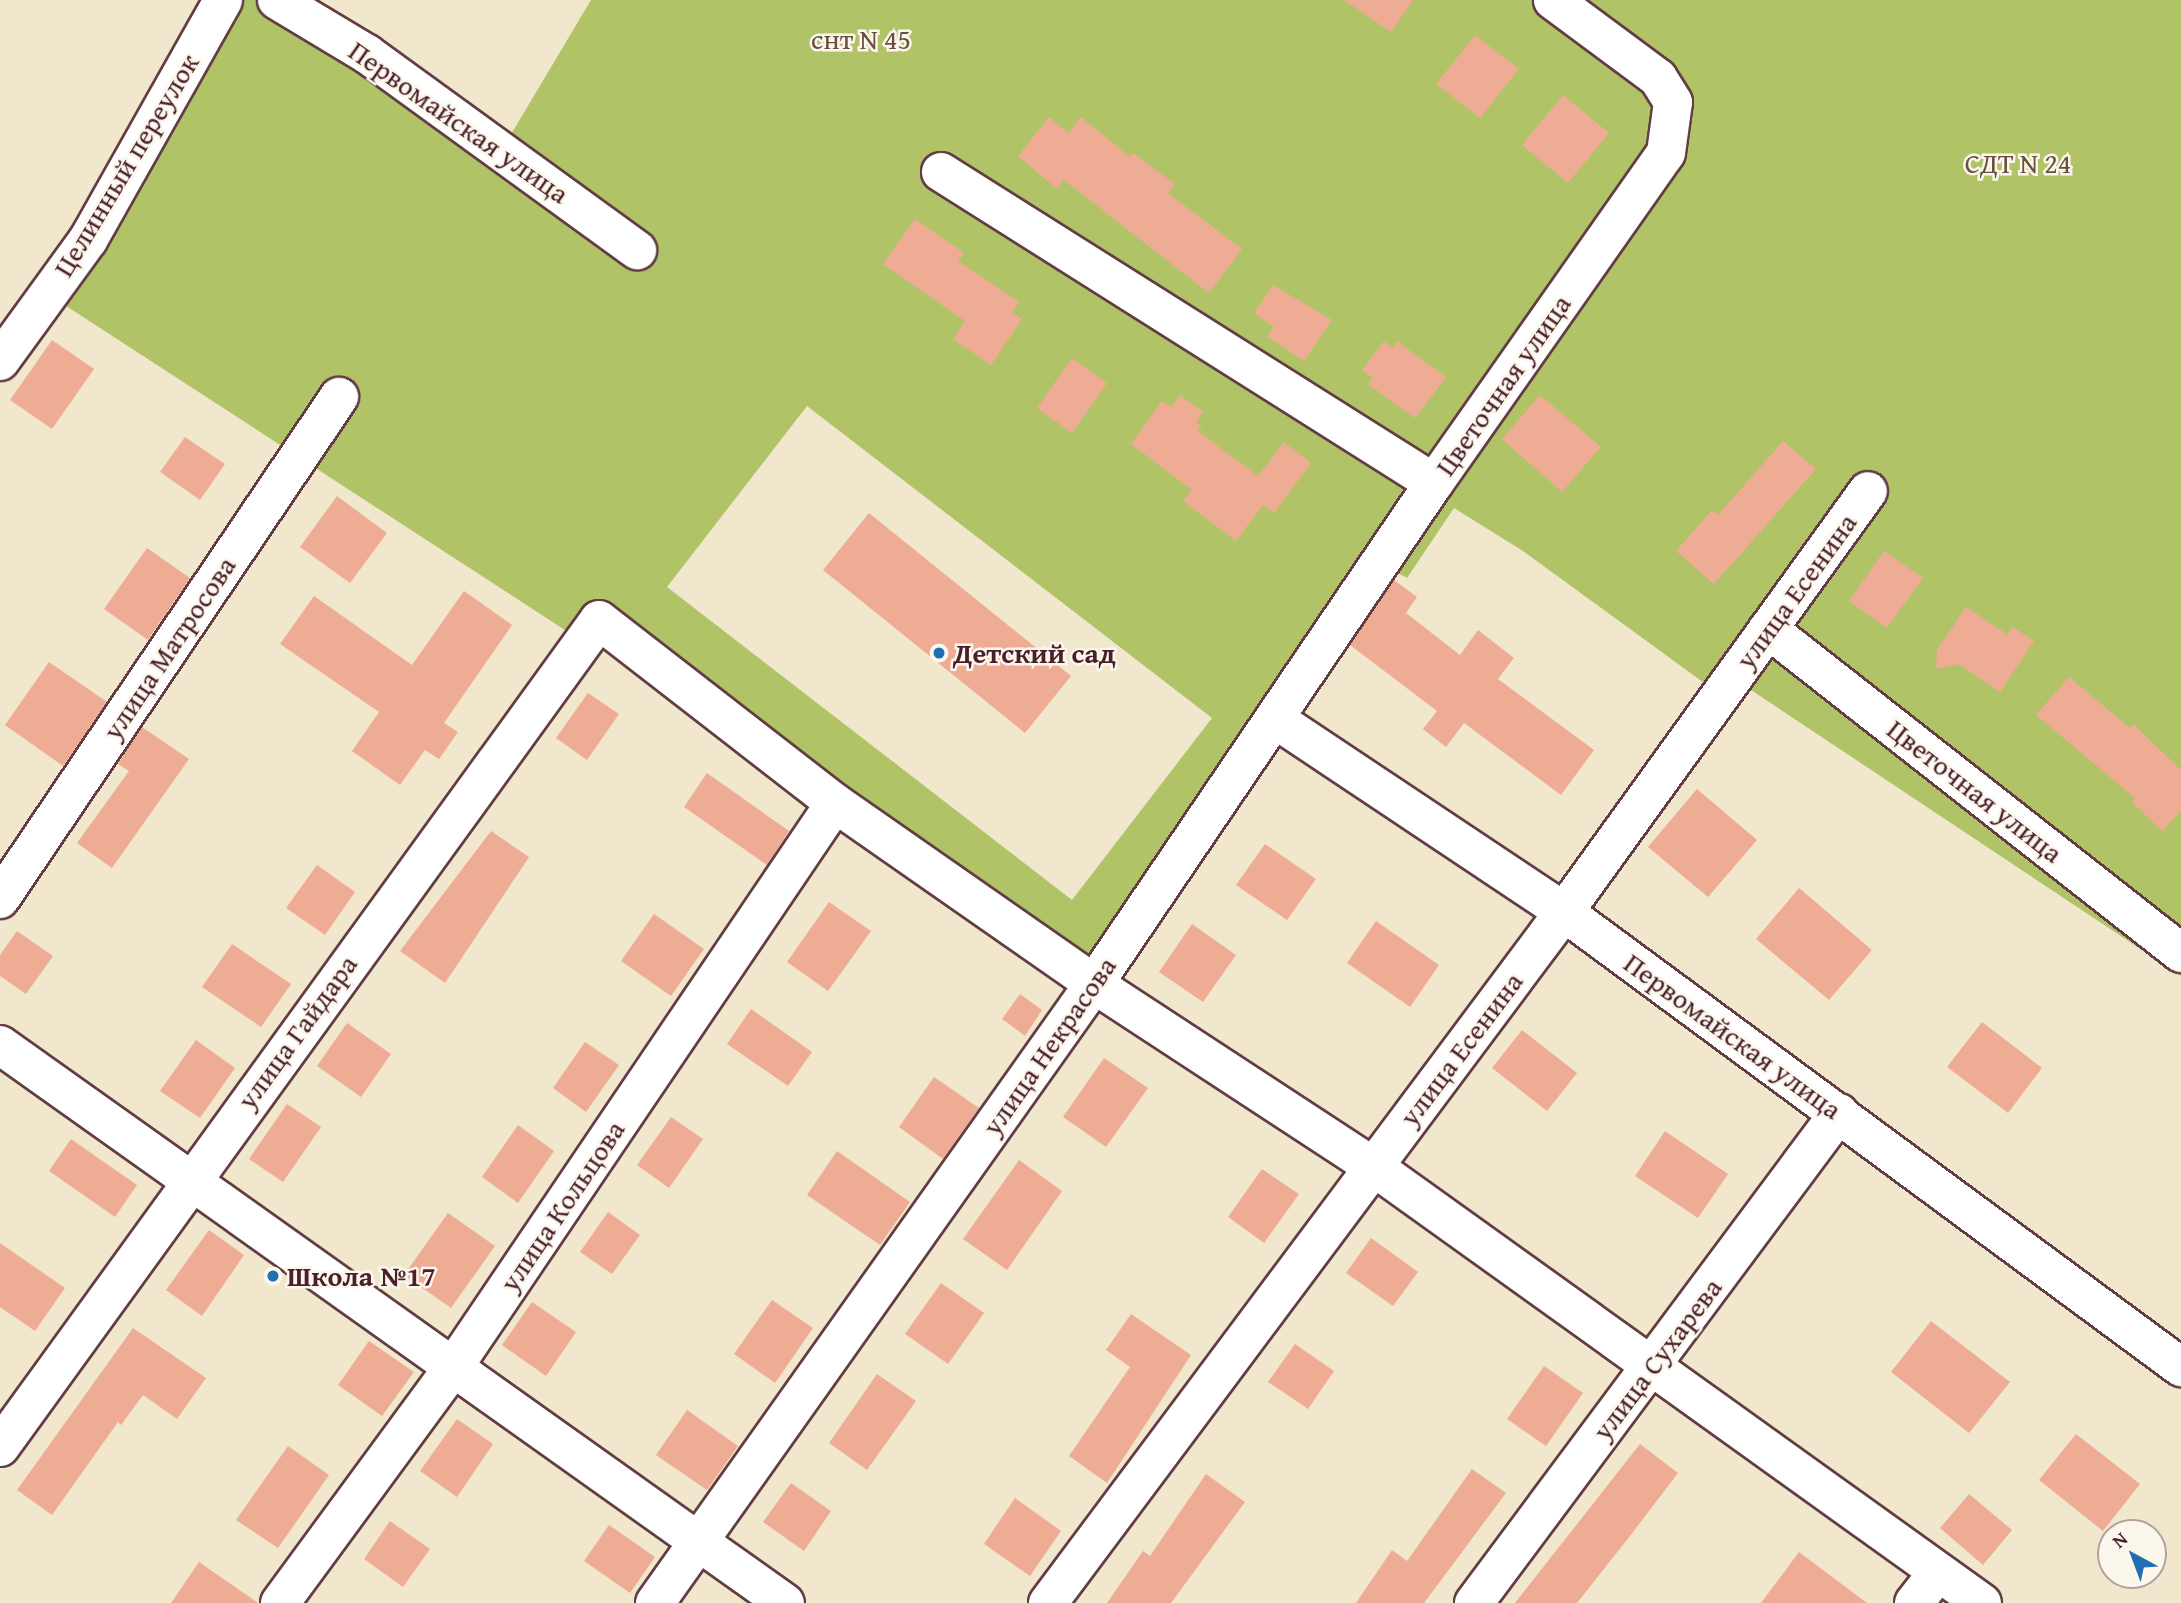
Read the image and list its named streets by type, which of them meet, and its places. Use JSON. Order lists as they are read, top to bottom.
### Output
{
  "streets": {
    "street": [
      "Первомайская улица",
      "Целинный переулок",
      "Цветочная улица",
      "улица Есенина",
      "улица Матросова",
      "улица Гайдара",
      "улица Некрасова",
      "улица Кольцова",
      "улица Сухарева"
    ]
  },
  "crossings": [
    ["Первомайская улица", "улица Есенина"],
    ["Первомайская улица", "улица Некрасова"],
    ["Первомайская улица", "улица Сухарева"],
    ["Цветочная улица", "улица Есенина"],
    ["Цветочная улица", "улица Некрасова"],
    ["улица Гайдара", "улица Кольцова"]
  ],
  "parks": ["снт N 45", "СДТ N 24"],
  "places": ["Детский сад", "Школа №17"],
  "north": "top left"
}
